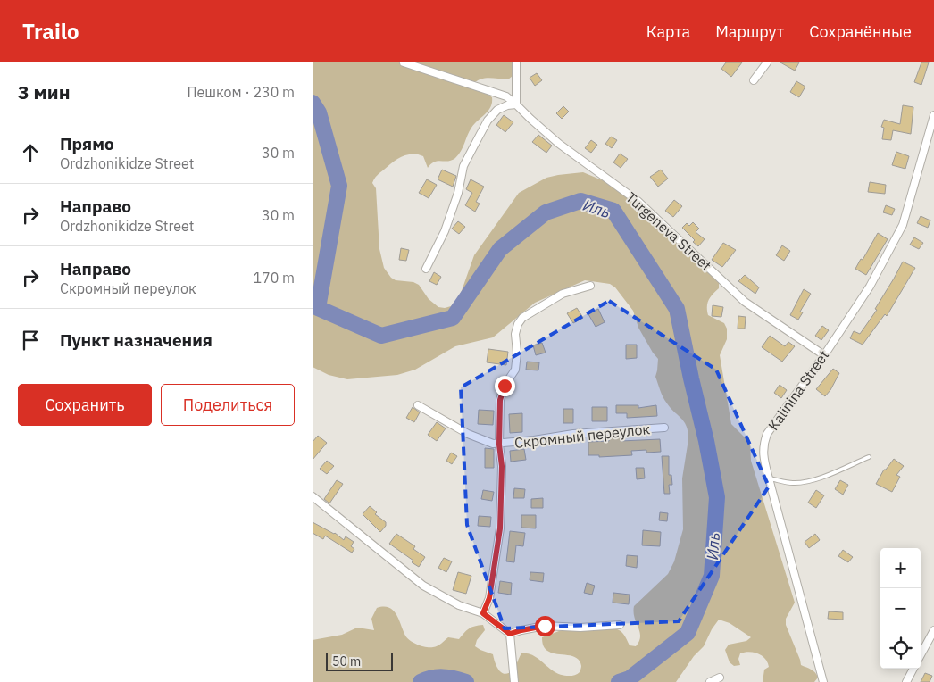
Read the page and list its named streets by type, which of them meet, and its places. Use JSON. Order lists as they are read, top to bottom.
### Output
{
  "streets": {
    "street": ["Turgeneva Street", "Kalinina Street", "Скромный переулок"]
  },
  "crossings": [
    ["Turgeneva Street", "Kalinina Street"]
  ],
  "water": ["Иль"],
  "scale_bar": "50 m",
  "page": {
    "header": "Trailo",
    "nav": ["Карта", "Маршрут", "Сохранённые"],
    "heading": ["3 мин", "Пешком · 230 m"],
    "list": [
      ["Прямо", "Ordzhonikidze Street", "30 m"],
      ["Направо", "Ordzhonikidze Street", "30 m"],
      ["Направо", "Скромный переулок", "170 m"],
      "Пункт назначения"
    ],
    "buttons": ["Сохранить", "Поделиться"],
    "map_buttons": ["+", "−"],
    "scale": "50 m"
  }
}
